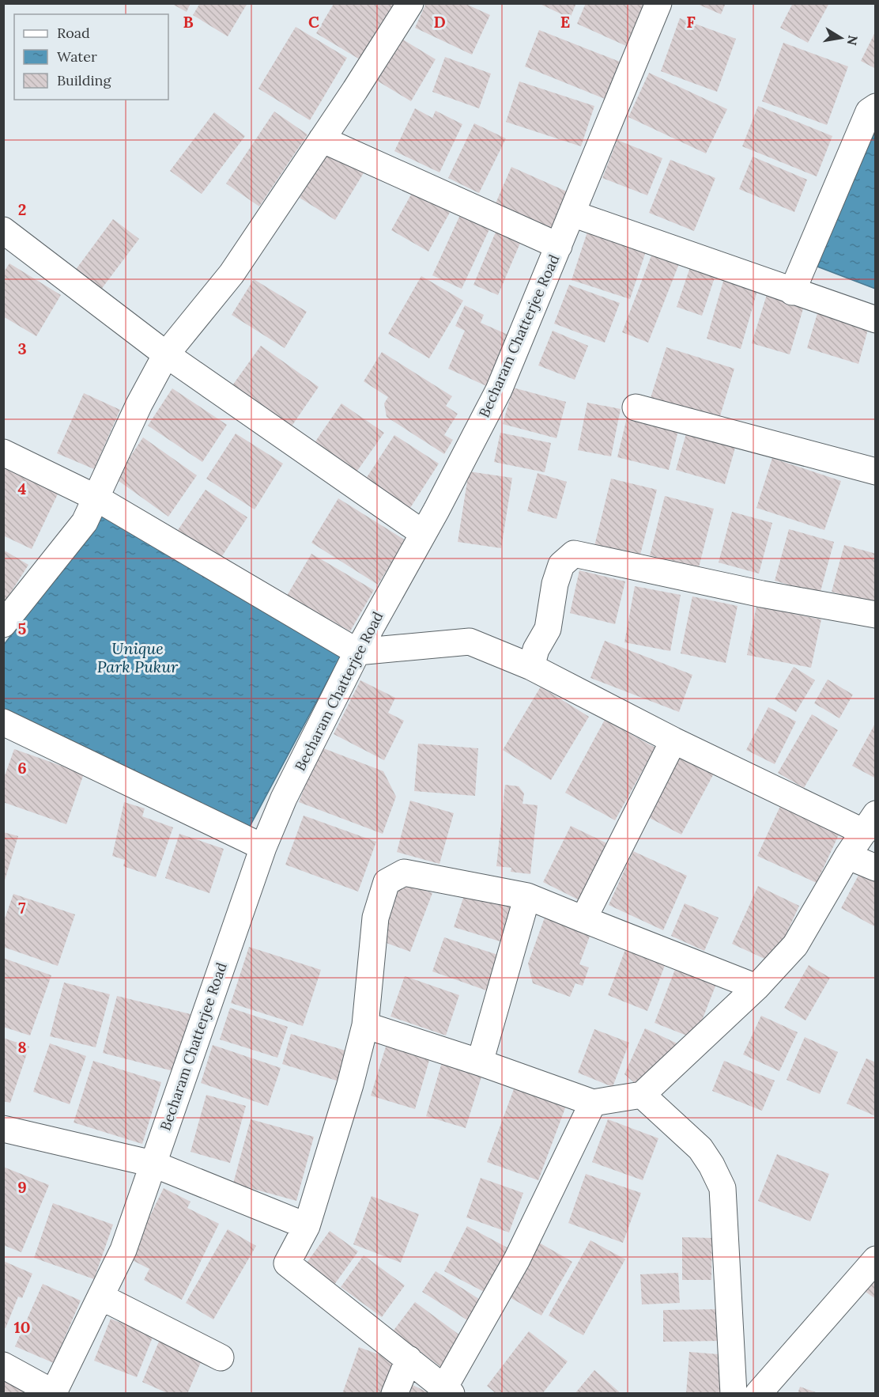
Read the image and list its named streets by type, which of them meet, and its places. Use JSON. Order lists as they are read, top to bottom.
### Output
{
  "streets": {
    "street": ["Becharam Chatterjee Road"]
  },
  "water": ["Unique Park Pukur"],
  "legend": ["Road", "Water", "Building"],
  "north": "right",
  "grid": {
    "columns": [
      "B",
      "C",
      "D",
      "E",
      "F"
    ],
    "rows": [
      "2",
      "3",
      "4",
      "5",
      "6",
      "7",
      "8",
      "9",
      "10"
    ]
  }
}
